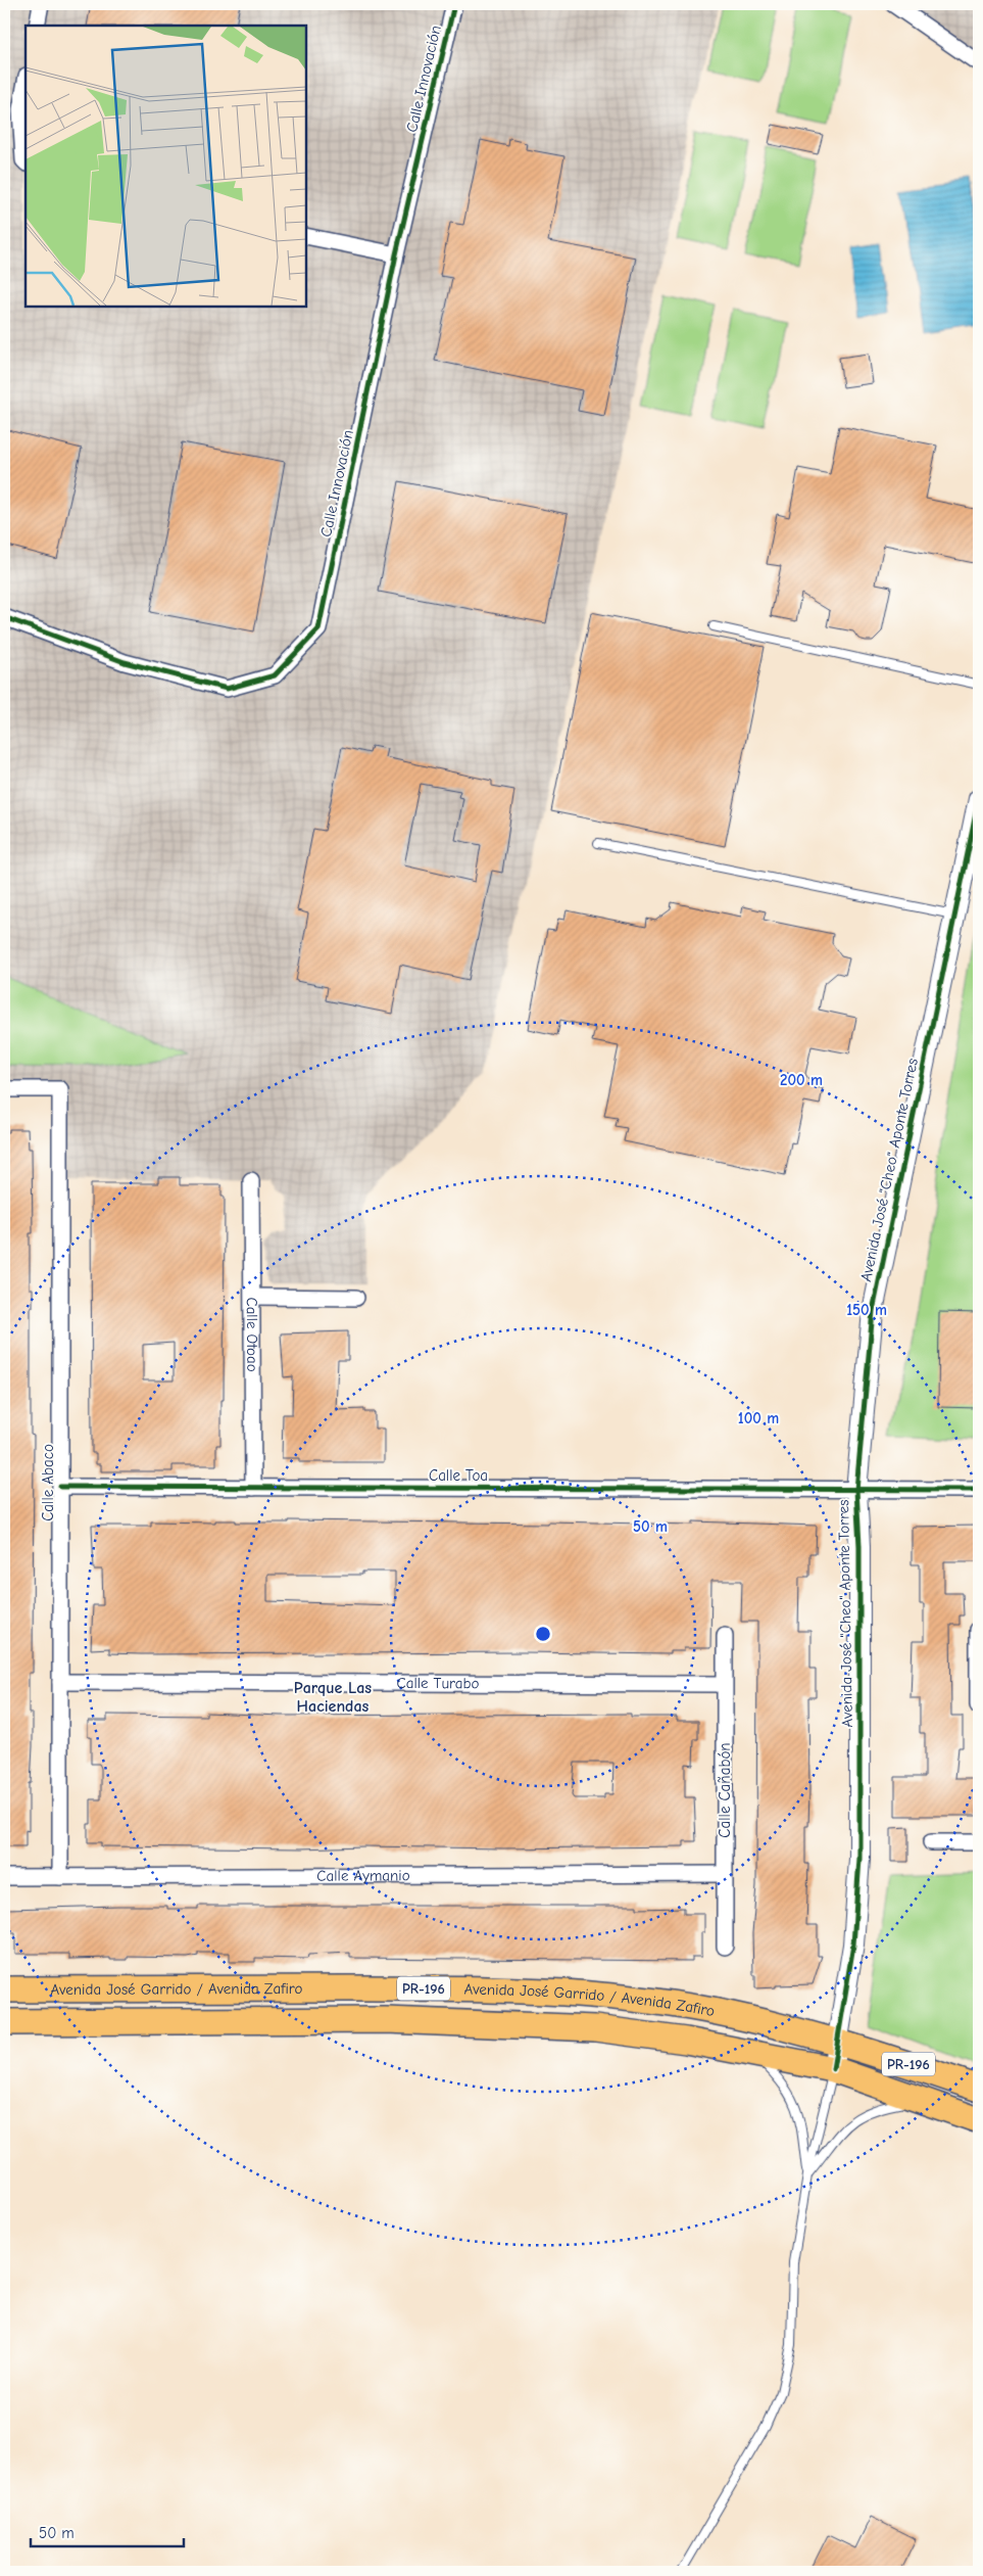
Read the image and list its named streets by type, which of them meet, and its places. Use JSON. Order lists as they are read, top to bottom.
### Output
{
  "streets": {
    "main road": ["PR-196", "Avenida José Garrido / Avenida Zafiro"],
    "street": [
      "Calle Innovación",
      "Avenida José \"Cheo\" Aponte Torres",
      "Calle Otoao",
      "Calle Toa",
      "Calle Abaco",
      "Calle Turabo",
      "Calle Cañabón",
      "Calle Aymanio"
    ]
  },
  "crossings": [
    ["Avenida José \"Cheo\" Aponte Torres", "Calle Toa"],
    ["Avenida José \"Cheo\" Aponte Torres", "Avenida José Garrido / Avenida Zafiro"],
    ["Calle Otoao", "Calle Toa"],
    ["Calle Toa", "Calle Abaco"],
    ["Calle Abaco", "Calle Turabo"],
    ["Calle Abaco", "Calle Aymanio"],
    ["Calle Turabo", "Calle Cañabón"],
    ["Calle Cañabón", "Calle Aymanio"]
  ],
  "districts": ["Parque Las Haciendas"],
  "scale_bar": "50 m",
  "rings": [
    "200 m",
    "150 m",
    "100 m",
    "50 m"
  ]
}
